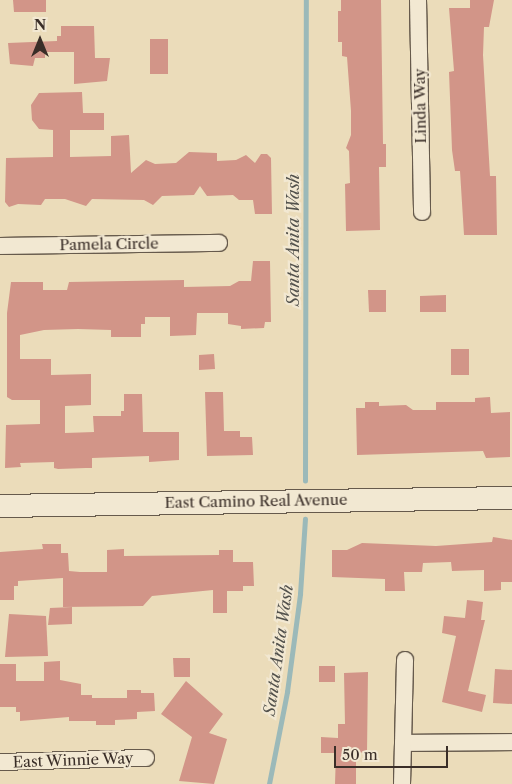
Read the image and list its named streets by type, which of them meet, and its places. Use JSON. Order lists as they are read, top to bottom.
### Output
{
  "streets": {
    "street": [
      "Linda Way",
      "Pamela Circle",
      "East Camino Real Avenue",
      "East Winnie Way"
    ]
  },
  "water": ["Santa Anita Wash"],
  "scale_bar": "50 m",
  "north": "top"
}
